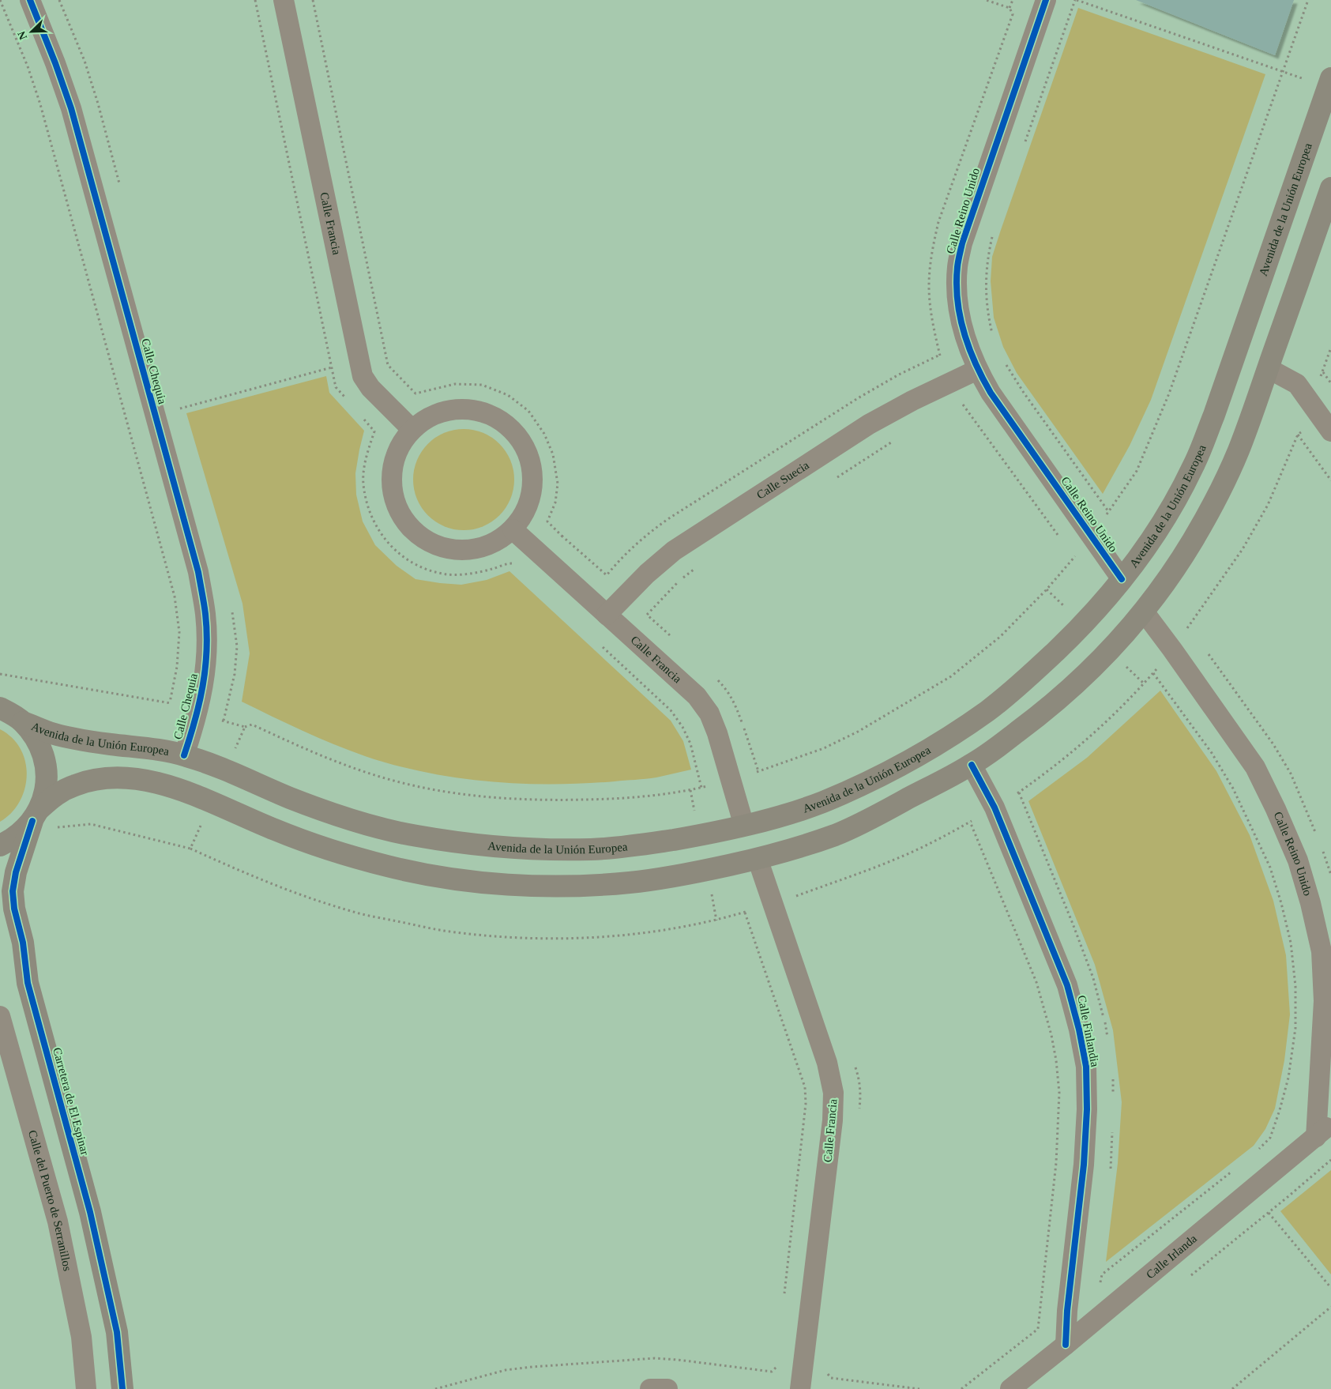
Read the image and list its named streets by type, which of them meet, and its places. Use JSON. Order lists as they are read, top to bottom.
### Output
{
  "streets": {
    "main road": ["Avenida de la Unión Europea", "Carretera de El Espinar"],
    "street": [
      "Calle Reino Unido",
      "Calle Francia",
      "Calle Chequia",
      "Calle Suecia",
      "Calle Finlandia",
      "Calle del Puerto de Serranillos",
      "Calle Irlanda"
    ]
  },
  "crossings": [
    ["Avenida de la Unión Europea", "Calle Reino Unido"],
    ["Avenida de la Unión Europea", "Calle Francia"],
    ["Avenida de la Unión Europea", "Calle Chequia"],
    ["Avenida de la Unión Europea", "Carretera de El Espinar"],
    ["Calle Reino Unido", "Calle Suecia"],
    ["Calle Reino Unido", "Calle Irlanda"],
    ["Calle Francia", "Calle Suecia"],
    ["Calle Finlandia", "Calle Irlanda"]
  ],
  "north": "bottom left"
}
